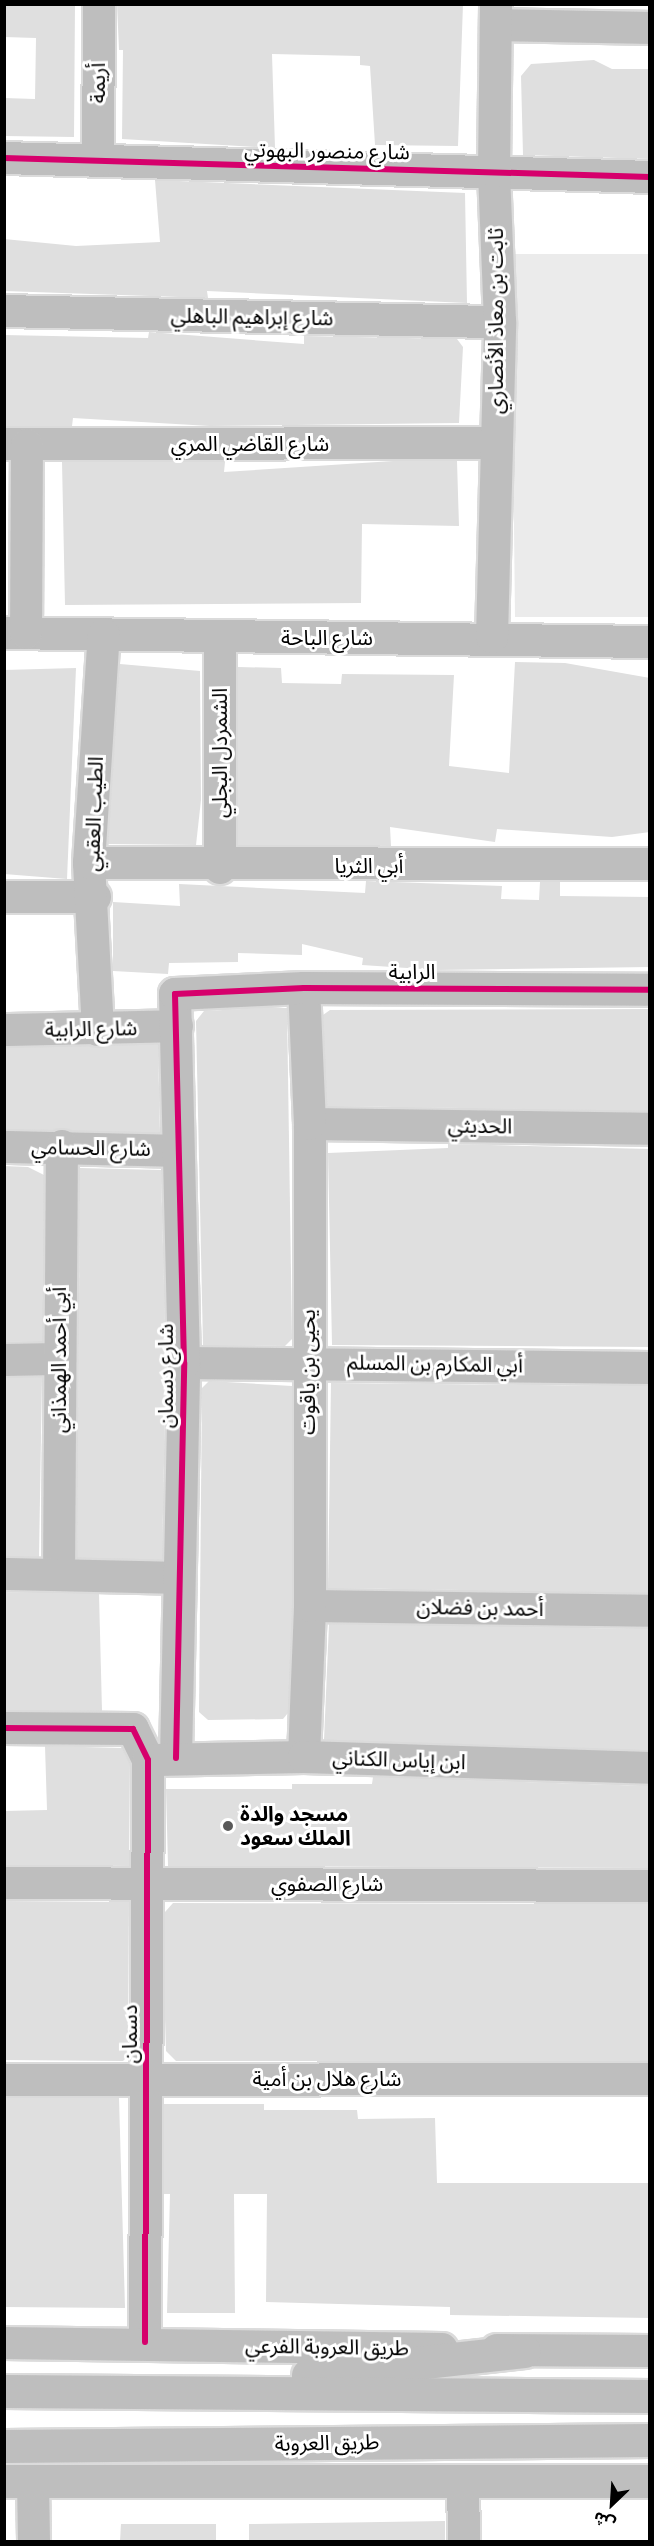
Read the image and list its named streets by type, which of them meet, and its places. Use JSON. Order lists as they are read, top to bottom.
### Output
{
  "streets": {
    "main road": ["طريق العروبة"],
    "street": [
      "أريمة",
      "شارع منصور البهوتي",
      "شارع إبراهيم الباهلي",
      "ثابت بن معاذ الأنصاري",
      "شارع القاضي المري",
      "شارع الباحة",
      "الشمردل البجلي",
      "الطيب العقبي",
      "أبي الثريا",
      "الرابية",
      "شارع الرابية",
      "الحديثي",
      "شارع الحسامي",
      "أبي أحمد الهمذاني",
      "أبي المكارم بن المسلم",
      "يحيى بن ياقوت",
      "شارع دسمان",
      "أحمد بن فضلان",
      "ابن إياس الكناني",
      "شارع الصفوي",
      "دسمان",
      "شارع هلال بن أمية",
      "طريق العروبة الفرعي"
    ]
  },
  "crossings": [
    ["أريمة", "شارع منصور البهوتي"],
    ["شارع منصور البهوتي", "ثابت بن معاذ الأنصاري"],
    ["شارع إبراهيم الباهلي", "ثابت بن معاذ الأنصاري"],
    ["ثابت بن معاذ الأنصاري", "شارع القاضي المري"],
    ["ثابت بن معاذ الأنصاري", "شارع الباحة"],
    ["شارع الباحة", "الشمردل البجلي"],
    ["شارع الباحة", "الطيب العقبي"],
    ["الشمردل البجلي", "أبي الثريا"],
    ["الطيب العقبي", "أبي الثريا"],
    ["الطيب العقبي", "شارع الرابية"],
    ["الرابية", "يحيى بن ياقوت"],
    ["الرابية", "شارع دسمان"],
    ["شارع الرابية", "شارع دسمان"],
    ["الحديثي", "يحيى بن ياقوت"],
    ["شارع الحسامي", "أبي أحمد الهمذاني"],
    ["شارع الحسامي", "شارع دسمان"],
    ["أبي المكارم بن المسلم", "يحيى بن ياقوت"],
    ["أبي المكارم بن المسلم", "شارع دسمان"],
    ["يحيى بن ياقوت", "أحمد بن فضلان"],
    ["يحيى بن ياقوت", "ابن إياس الكناني"],
    ["شارع دسمان", "ابن إياس الكناني"],
    ["شارع دسمان", "دسمان"],
    ["ابن إياس الكناني", "دسمان"],
    ["شارع الصفوي", "دسمان"],
    ["دسمان", "شارع هلال بن أمية"],
    ["دسمان", "طريق العروبة الفرعي"]
  ],
  "places": ["مسجد والدة الملك سعود"],
  "north": "bottom left"
}
